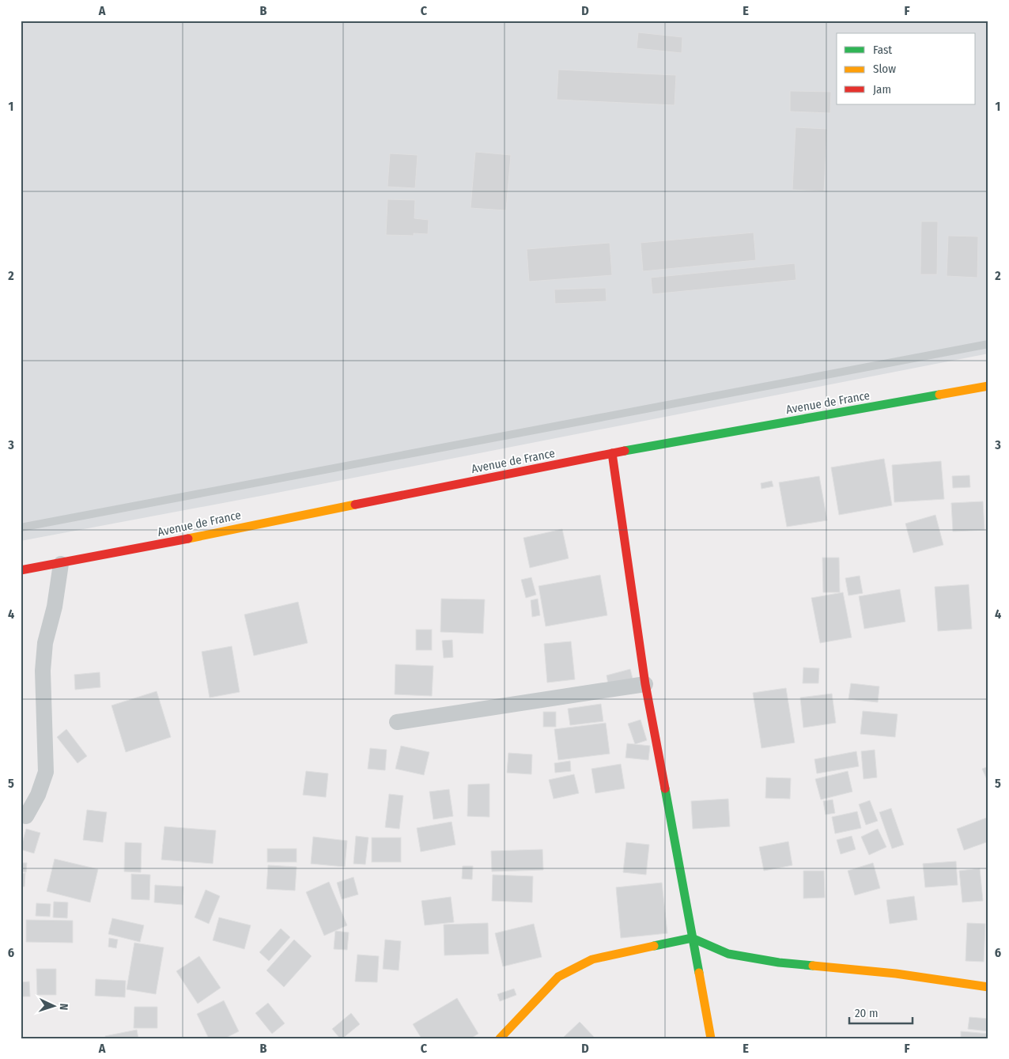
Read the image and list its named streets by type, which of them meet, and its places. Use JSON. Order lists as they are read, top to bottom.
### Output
{
  "streets": {
    "street": ["Avenue de France"]
  },
  "legend": ["Fast", "Slow", "Jam"],
  "scale_bar": "20 m",
  "north": "right",
  "grid": {
    "columns": [
      "A",
      "B",
      "C",
      "D",
      "E",
      "F"
    ],
    "rows": [
      "1",
      "2",
      "3",
      "4",
      "5",
      "6"
    ]
  }
}
